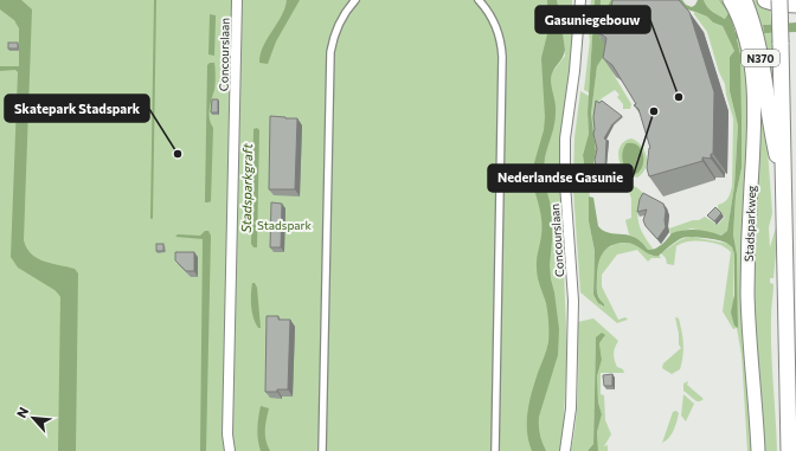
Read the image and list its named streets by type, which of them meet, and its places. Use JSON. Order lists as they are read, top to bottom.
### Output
{
  "streets": {
    "highway": ["N370"],
    "main road": ["Stadsparkweg"],
    "street": ["Concourslaan"]
  },
  "water": ["Stadsparkgraft"],
  "parks": ["Stadspark"],
  "places": ["Gasuniegebouw", "Nederlandse Gasunie", "Skatepark Stadspark"],
  "north": "top left"
}
